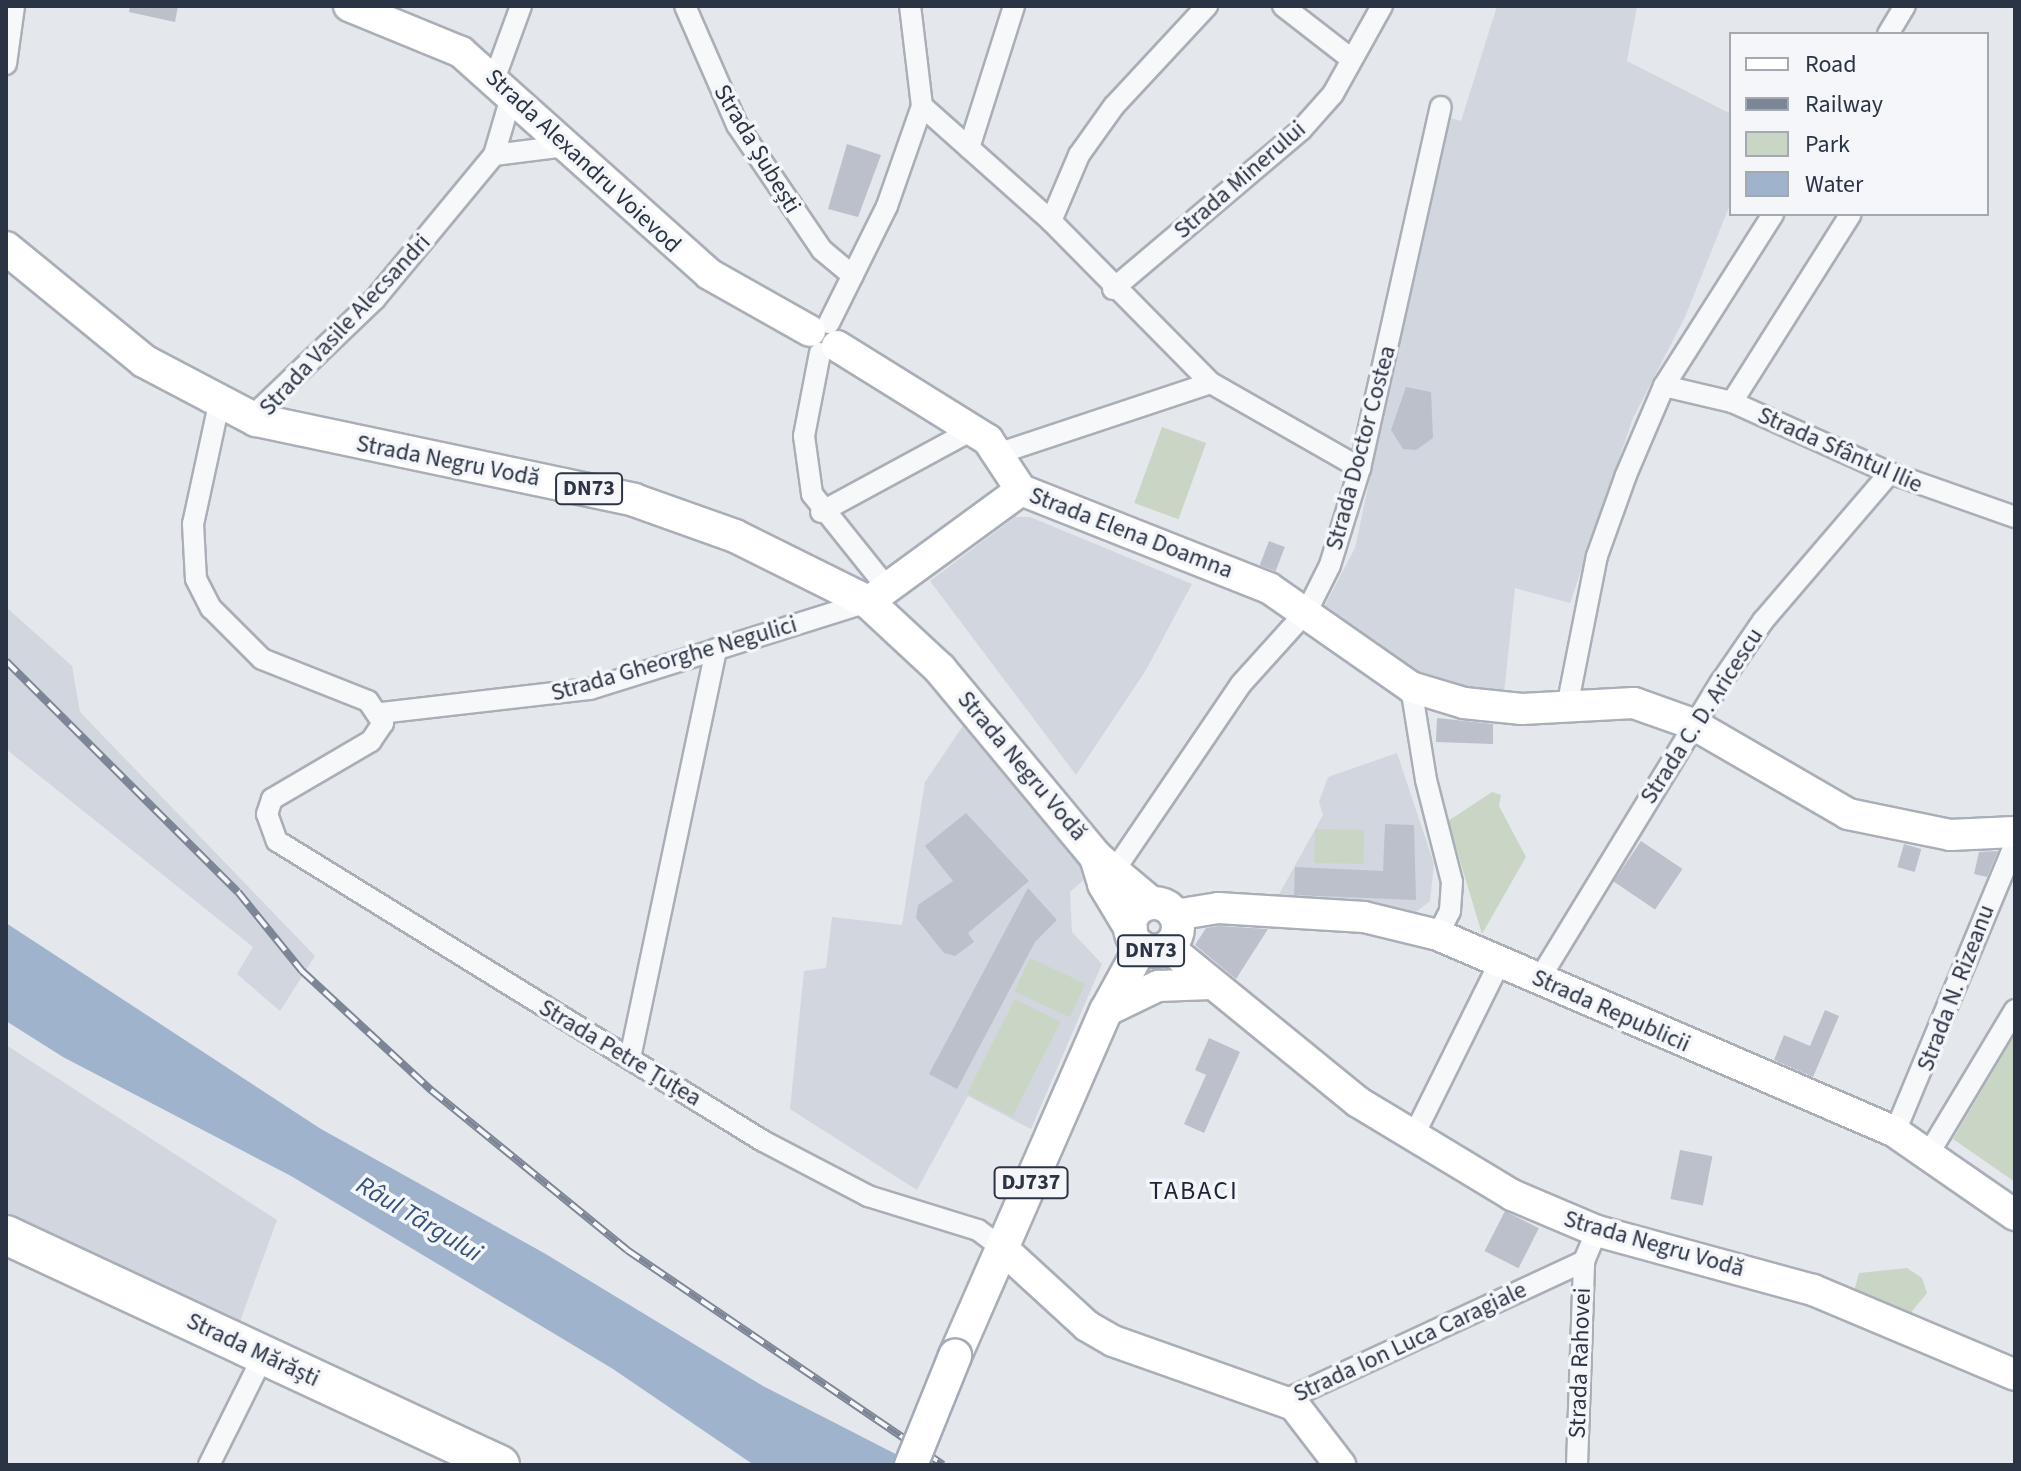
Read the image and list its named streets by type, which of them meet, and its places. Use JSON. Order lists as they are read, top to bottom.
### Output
{
  "streets": {
    "highway": ["Strada Mărăști"],
    "main road": [
      "Strada Alexandru Voievod",
      "Strada Negru Vodă",
      "DN73",
      "Strada Elena Doamna",
      "Strada Republicii",
      "DJ737",
      "Strada Ion Luca Caragiale"
    ],
    "street": [
      "Strada Șubești",
      "Strada Minerului",
      "Strada Vasile Alecsandri",
      "Strada Doctor Costea",
      "Strada Sfântul Ilie",
      "Strada Gheorghe Negulici",
      "Strada C. D. Aricescu",
      "Strada N. Rizeanu",
      "Strada Petre Țuțea",
      "Strada Rahovei"
    ]
  },
  "crossings": [
    ["Strada Alexandru Voievod", "Strada Vasile Alecsandri"],
    ["Strada Alexandru Voievod", "Strada Elena Doamna"],
    ["Strada Vasile Alecsandri", "Strada Negru Vodă"],
    ["Strada Doctor Costea", "Strada Negru Vodă"],
    ["Strada Doctor Costea", "Strada Elena Doamna"],
    ["Strada Sfântul Ilie", "Strada C. D. Aricescu"],
    ["Strada Negru Vodă", "DN73"],
    ["Strada Negru Vodă", "Strada Elena Doamna"],
    ["Strada Negru Vodă", "Strada Gheorghe Negulici"],
    ["Strada Negru Vodă", "Strada Republicii"],
    ["DN73", "Strada Republicii"],
    ["Strada Elena Doamna", "Strada Gheorghe Negulici"],
    ["Strada Gheorghe Negulici", "Strada Petre Țuțea"],
    ["Strada C. D. Aricescu", "Strada Republicii"],
    ["Strada N. Rizeanu", "Strada Republicii"],
    ["Strada Petre Țuțea", "DJ737"],
    ["Strada Petre Țuțea", "Strada Ion Luca Caragiale"],
    ["DJ737", "Strada Ion Luca Caragiale"],
    ["Strada Ion Luca Caragiale", "Strada Rahovei"]
  ],
  "districts": ["TABACI"],
  "water": ["Râul Târgului"],
  "legend": [
    "Road",
    "Railway",
    "Park",
    "Water"
  ]
}
